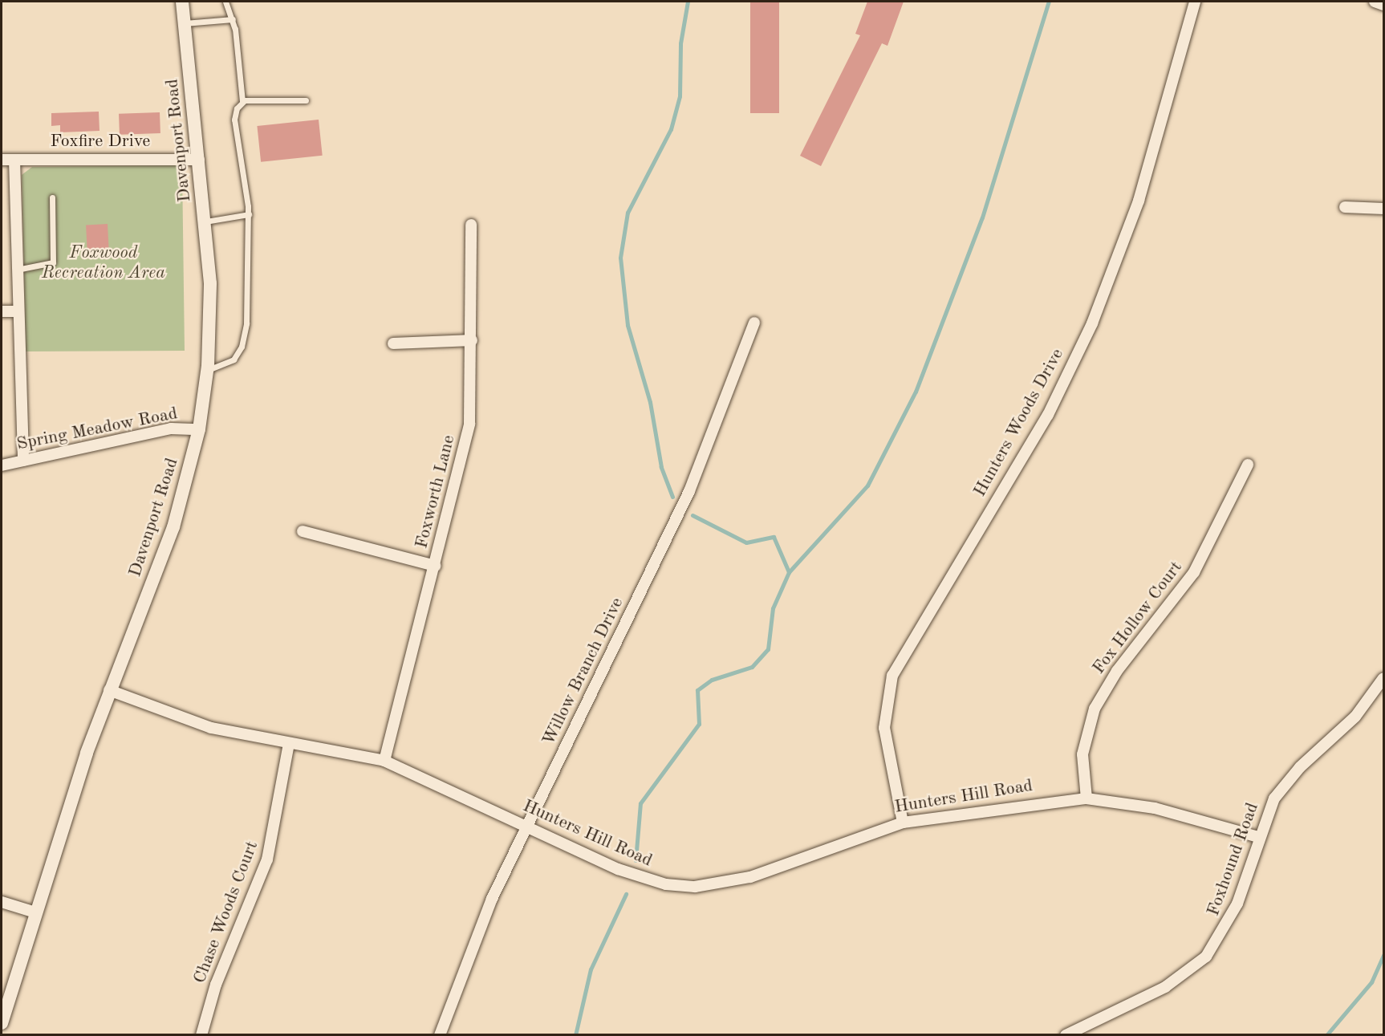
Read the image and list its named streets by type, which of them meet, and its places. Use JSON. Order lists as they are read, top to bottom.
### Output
{
  "streets": {
    "street": [
      "Davenport Road",
      "Foxfire Drive",
      "Hunters Woods Drive",
      "Spring Meadow Road",
      "Foxworth Lane",
      "Fox Hollow Court",
      "Willow Branch Drive",
      "Hunters Hill Road",
      "Foxhound Road",
      "Chase Woods Court"
    ]
  },
  "crossings": [
    ["Davenport Road", "Foxfire Drive"],
    ["Davenport Road", "Spring Meadow Road"],
    ["Davenport Road", "Hunters Hill Road"],
    ["Hunters Woods Drive", "Hunters Hill Road"],
    ["Foxworth Lane", "Hunters Hill Road"],
    ["Fox Hollow Court", "Hunters Hill Road"],
    ["Willow Branch Drive", "Hunters Hill Road"],
    ["Hunters Hill Road", "Foxhound Road"],
    ["Hunters Hill Road", "Chase Woods Court"]
  ],
  "parks": ["Foxwood Recreation Area"]
}
